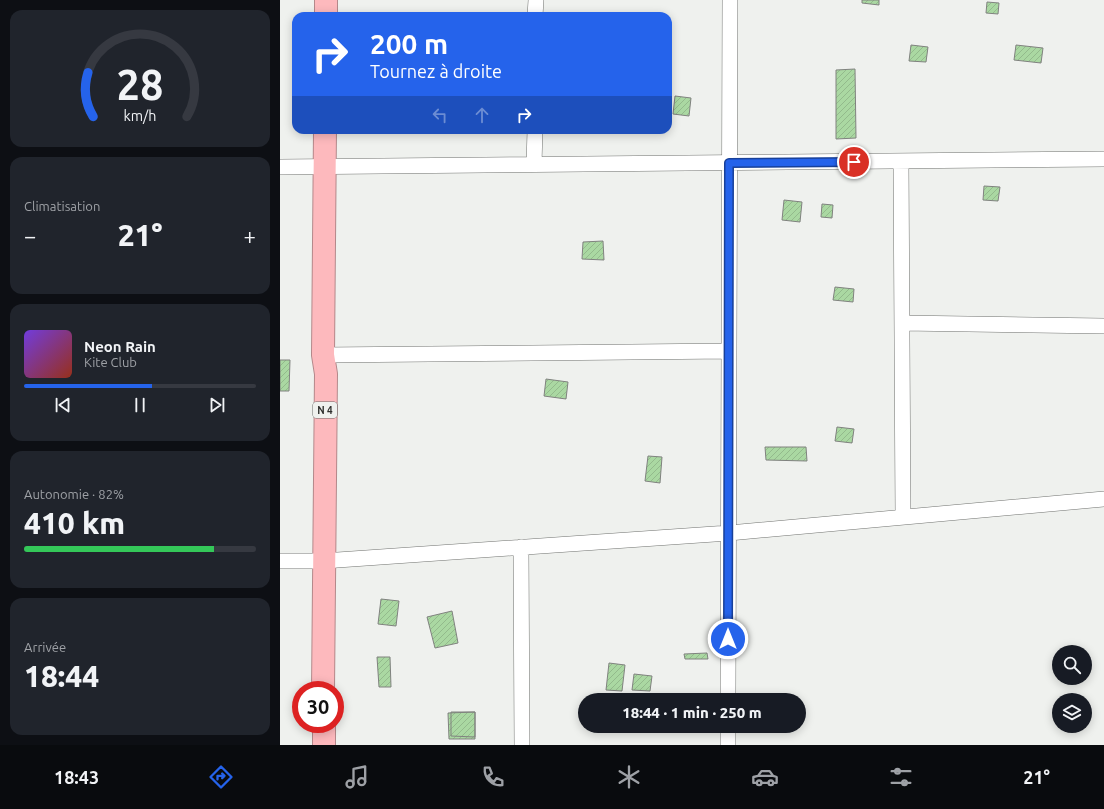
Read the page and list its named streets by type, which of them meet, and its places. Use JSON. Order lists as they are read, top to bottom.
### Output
{
  "streets": {
    "highway": ["N 4"]
  },
  "page": {
    "turn": ["200 m", "Tournez à droite"],
    "tile": [
      "Climatisation",
      ["Autonomie · 82%", "410 km"],
      ["Arrivée", "18:44"]
    ],
    "heat": ["−", "21°", "+"],
    "song": ["Neon Rain", "Kite Club"],
    "limit": "30",
    "trip": "18:44 · 1 min · 250 m",
    "tabs": ["18:43", "21°"],
    "gauge": ["28", "km/h"]
  }
}
